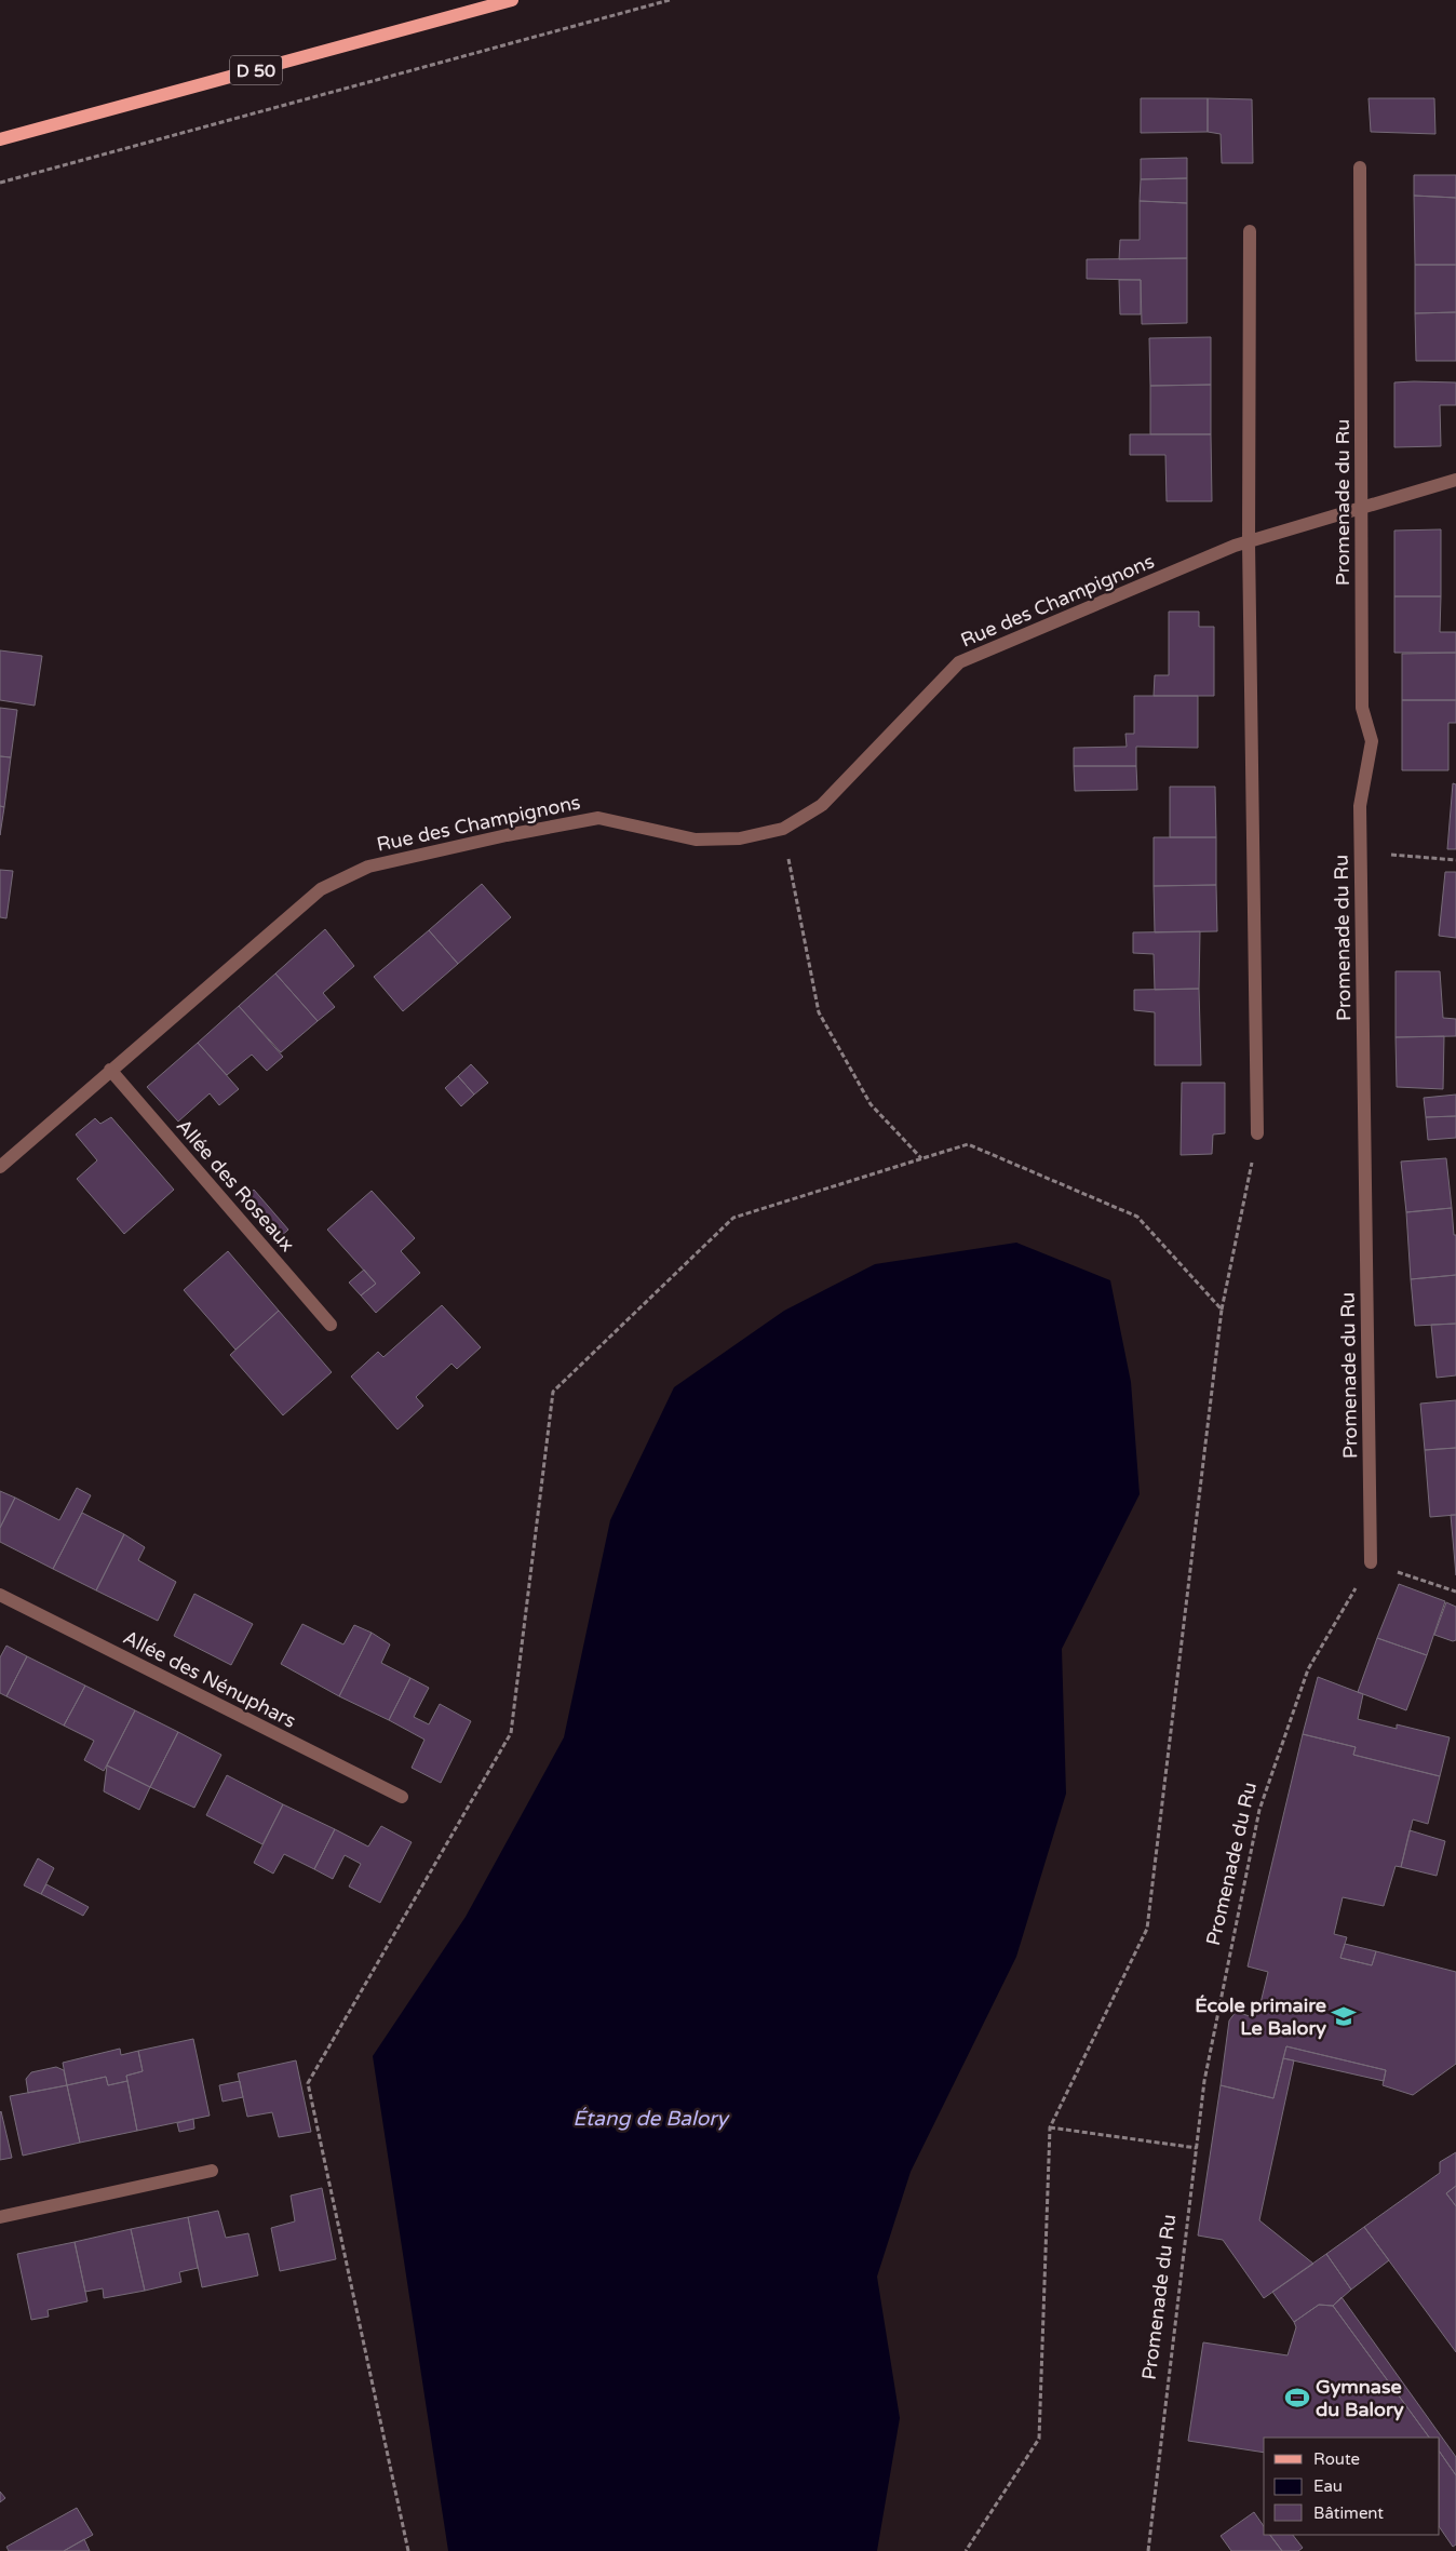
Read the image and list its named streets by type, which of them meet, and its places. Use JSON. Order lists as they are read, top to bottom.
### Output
{
  "streets": {
    "main road": ["D 50"],
    "street": [
      "Promenade du Ru",
      "Rue des Champignons",
      "Allée des Roseaux",
      "Allée des Nénuphars"
    ]
  },
  "crossings": [
    ["Promenade du Ru", "Rue des Champignons"],
    ["Rue des Champignons", "Allée des Roseaux"]
  ],
  "water": ["Étang de Balory"],
  "places": {
    "school or university": ["École primaire Le Balory"],
    "sports": ["Gymnase du Balory"]
  },
  "legend": ["Route", "Eau", "Bâtiment"]
}
